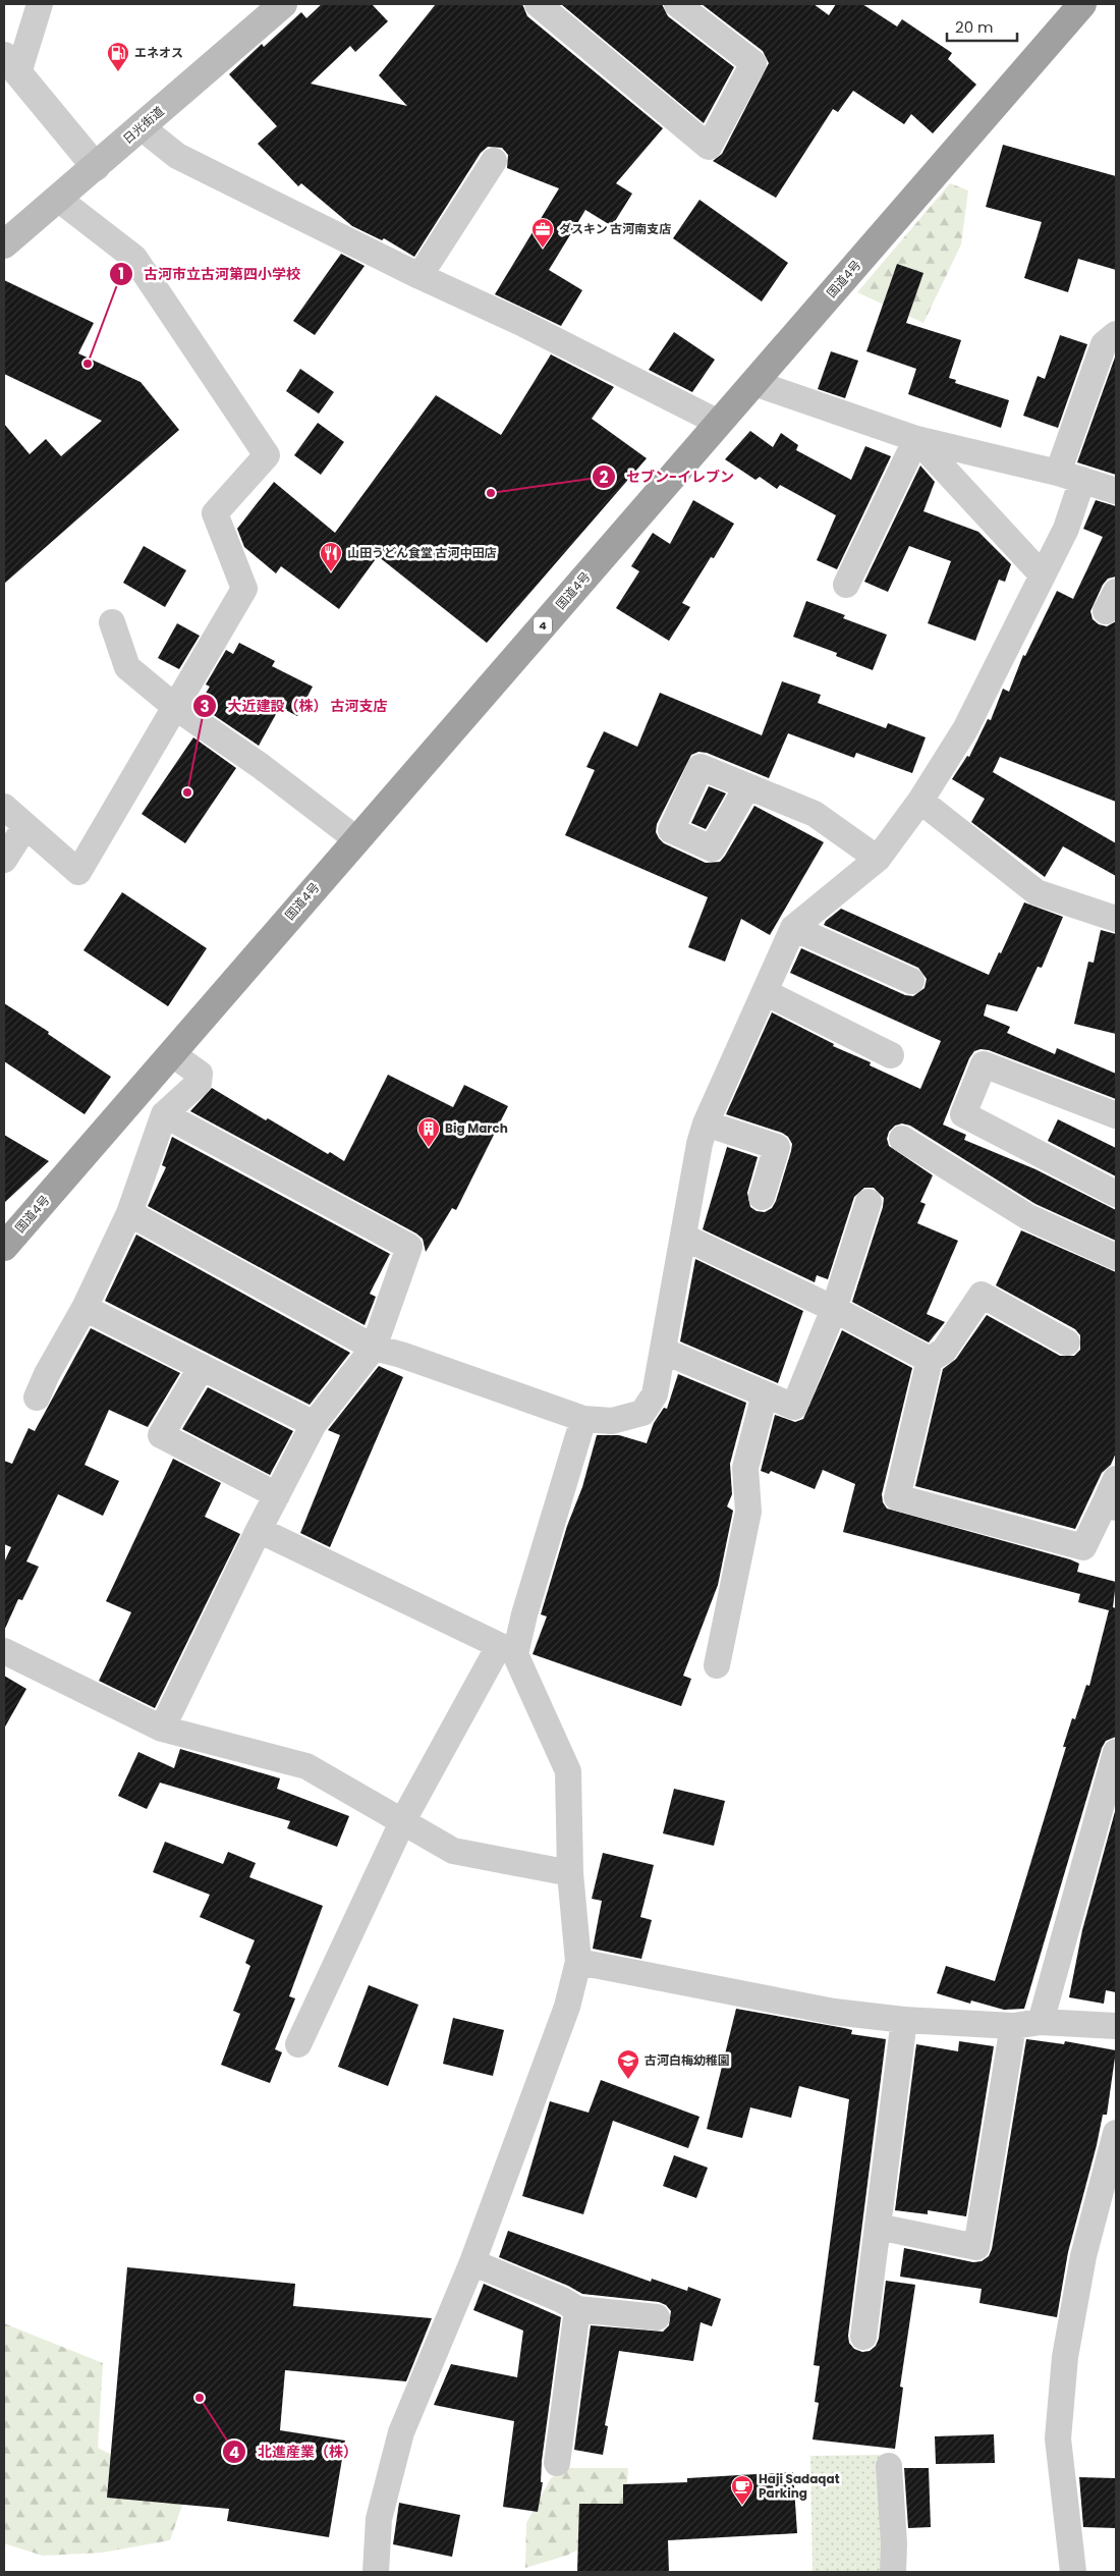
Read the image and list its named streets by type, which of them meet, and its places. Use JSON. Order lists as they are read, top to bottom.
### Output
{
  "streets": {
    "highway": ["国道4号", "4"],
    "main road": ["日光街道"]
  },
  "places": {
    "fuel station": ["エネオス"],
    "office": ["ダスキン 古河南支店"],
    "other": [
      "古河市立古河第四小学校",
      "セブン-イレブン",
      "大近建設（株） 古河支店",
      "北進産業（株）"
    ],
    "restaurant": ["山田うどん食堂 古河中田店"],
    "building": ["Big March"],
    "school or university": ["古河白梅幼稚園"],
    "cafe": ["Haji Sadaqat Parking"]
  },
  "scale_bar": "20 m"
}
